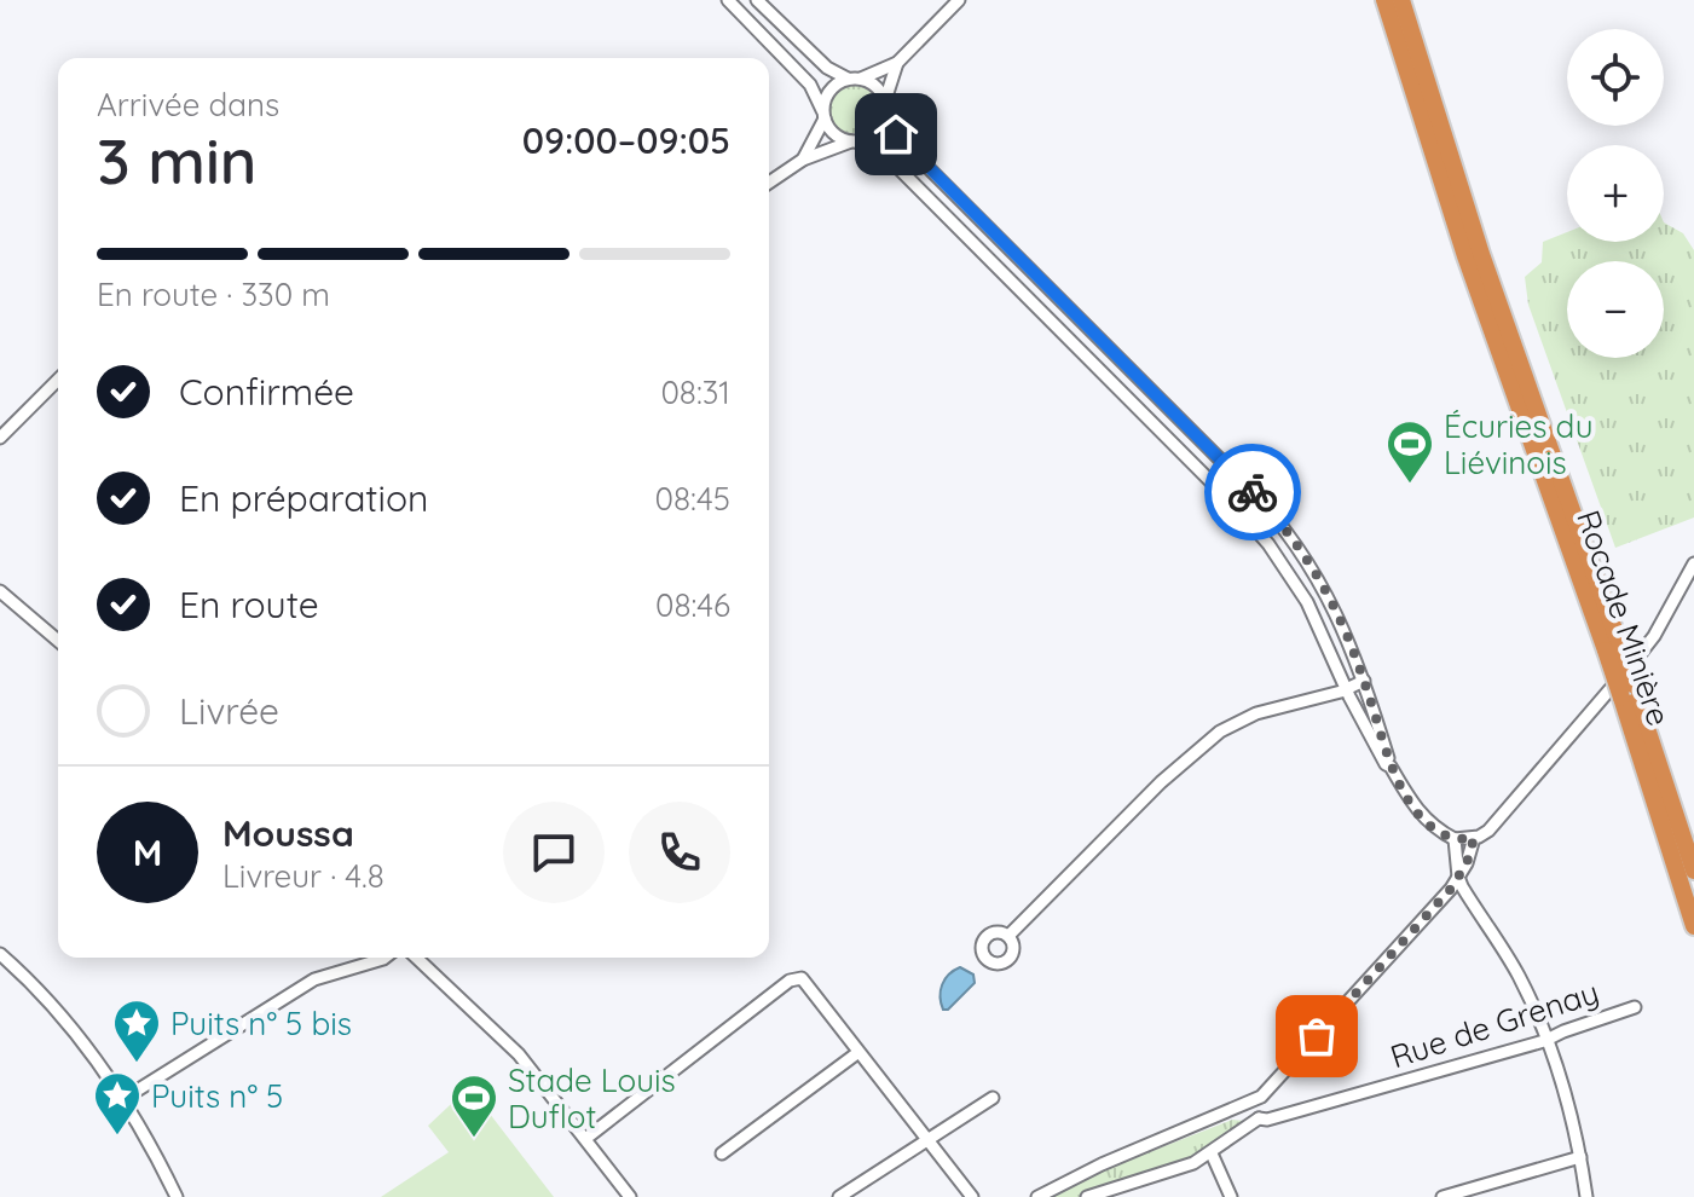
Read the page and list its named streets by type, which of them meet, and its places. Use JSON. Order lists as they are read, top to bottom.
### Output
{
  "streets": {
    "highway": ["Rocade Minière"],
    "street": ["Rue de Grenay"]
  },
  "places": {
    "sports": ["Écuries du Liévinois", "Stade Louis Duflot"],
    "place": ["Puits n° 5 bis", "Puits n° 5"]
  },
  "page": {
    "map_buttons": ["+", "−"],
    "heading": ["3 min", "Arrivée dans", "09:00–09:05"],
    "panel": ["Moussa", "Livreur · 4.8"],
    "bar": "En route · 330 m",
    "list": [
      ["Confirmée", "08:31"],
      ["En préparation", "08:45"],
      ["En route", "08:46"],
      "Livrée"
    ],
    "round": "M"
  }
}
